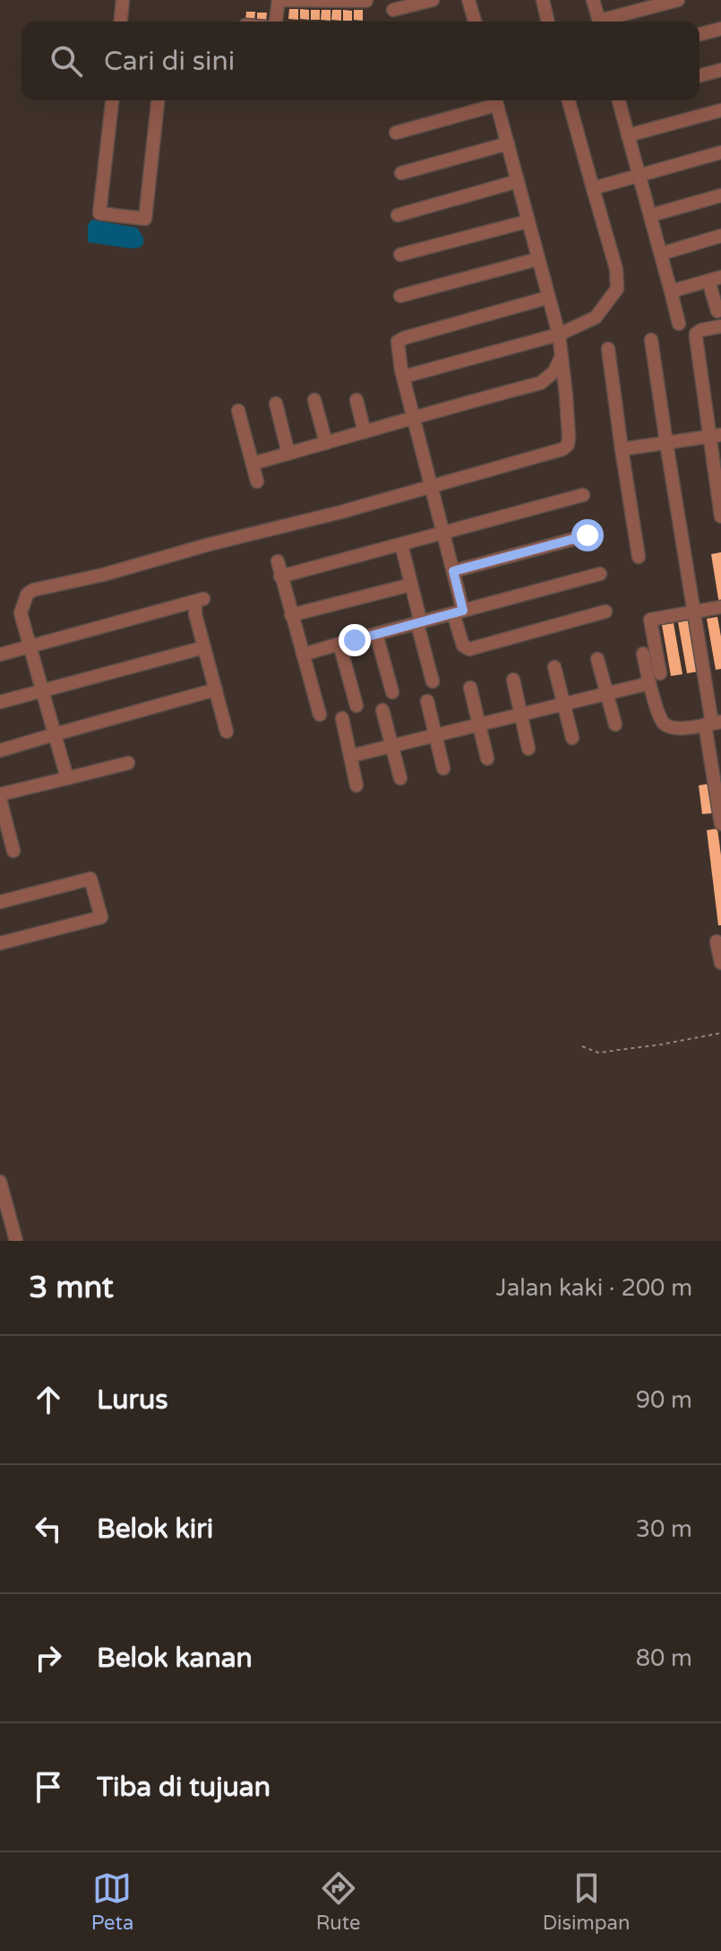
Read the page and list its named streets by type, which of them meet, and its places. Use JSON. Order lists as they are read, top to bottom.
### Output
{
  "page": {
    "search": "Cari di sini",
    "heading": ["3 mnt", "Jalan kaki · 200 m"],
    "list": [
      ["Lurus", "90 m"],
      ["Belok kiri", "30 m"],
      ["Belok kanan", "80 m"],
      "Tiba di tujuan"
    ],
    "nav": ["Peta", "Rute", "Disimpan"]
  }
}
